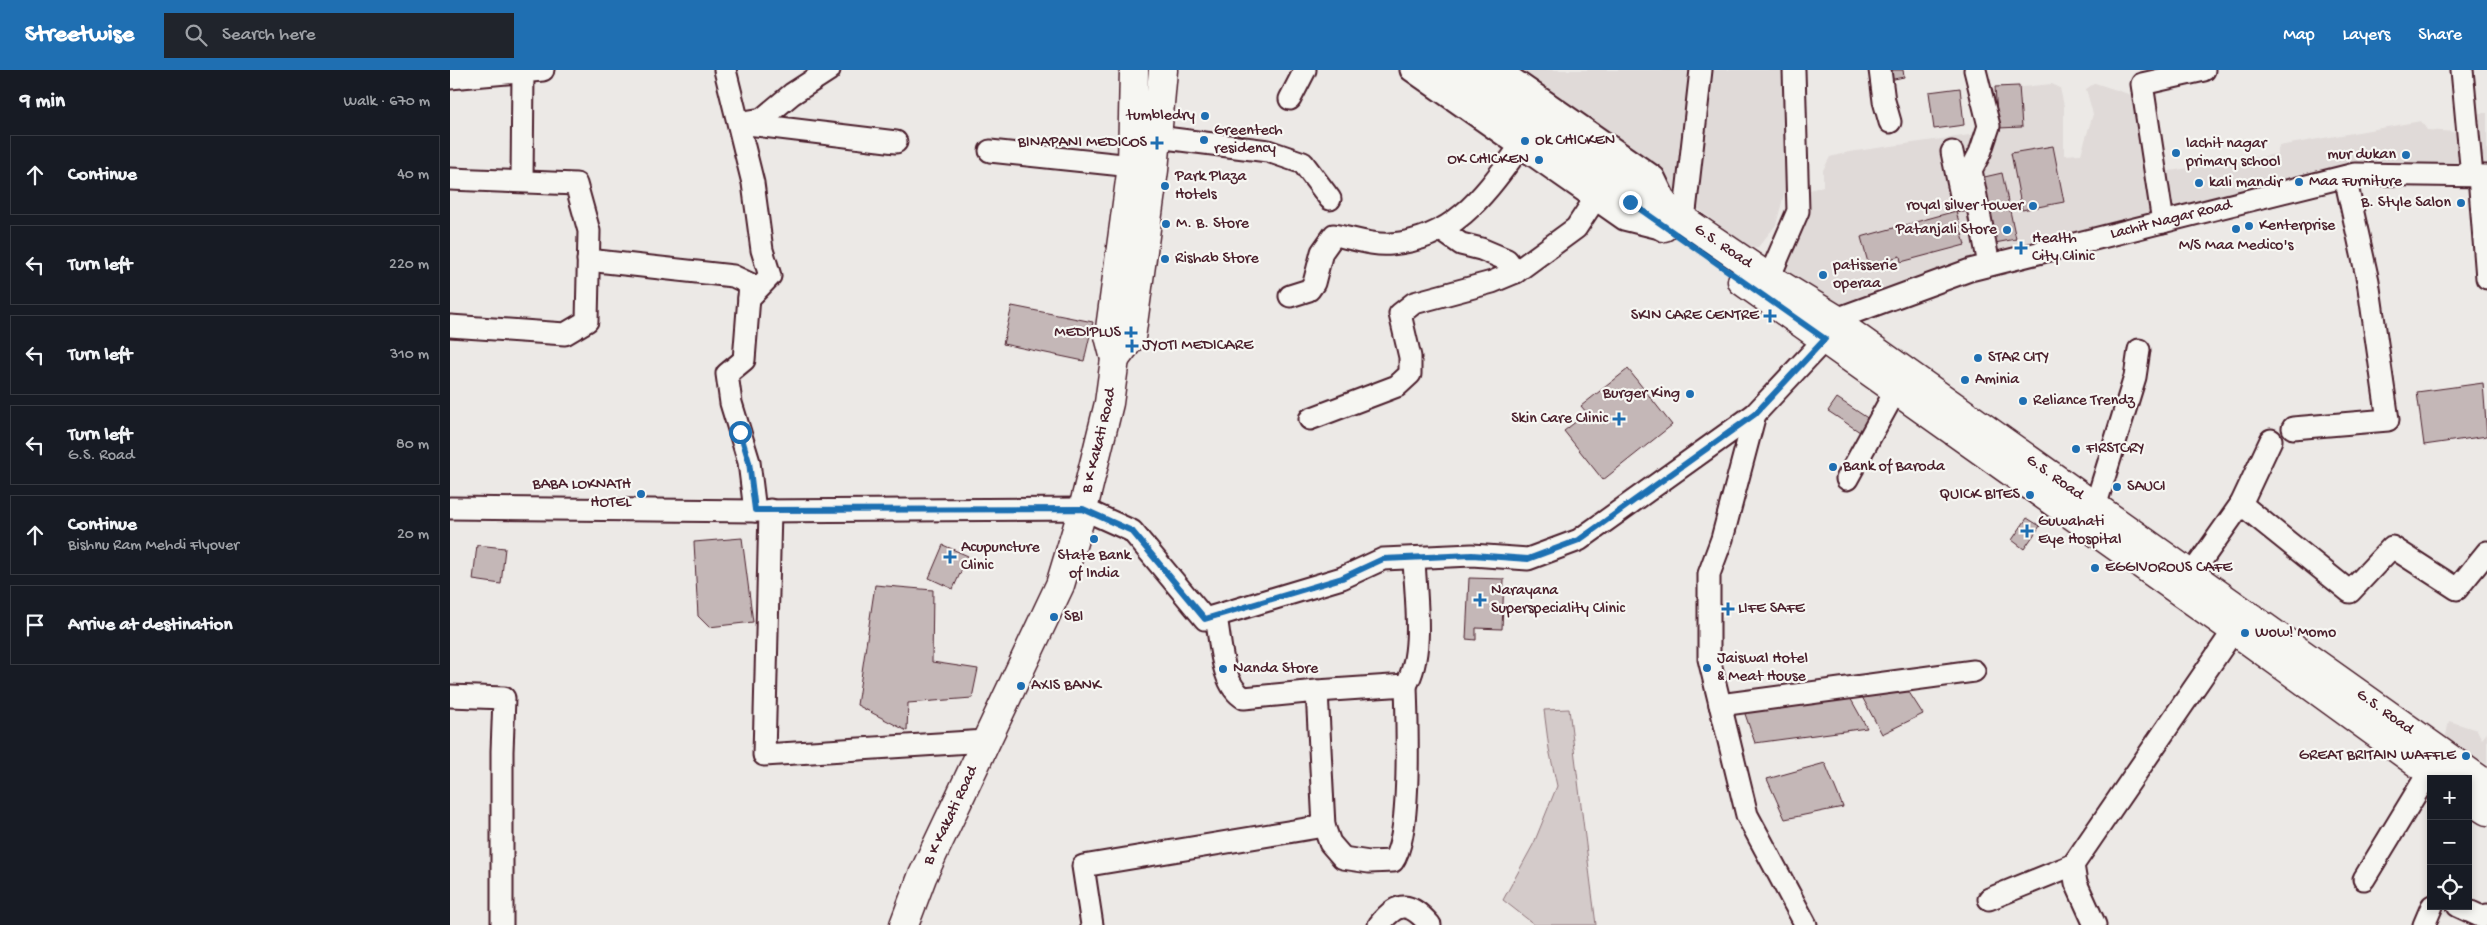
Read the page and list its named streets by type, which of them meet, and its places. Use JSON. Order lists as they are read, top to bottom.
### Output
{
  "streets": {
    "main road": ["G.S. Road", "B K Kakati Road"],
    "street": ["Lachit Nagar Road"]
  },
  "crossings": [
    ["Lachit Nagar Road", "G.S. Road"]
  ],
  "places": {
    "other": [
      "tumbledry",
      "Greentech residency",
      "Ok CHICKEN",
      "lachit nagar primary school",
      "mur dukan",
      "OK CHICKEN",
      "Maa Furniture",
      "kali mandir",
      "Park Plaza Hotels",
      "B. Style Salon",
      "royal silver tower",
      "M. B. Store",
      "Kenterprise",
      "M/S Maa Medico's",
      "Patanjali Store",
      "Rishab Store",
      "patisserie operaa",
      "STAR CITY",
      "Aminia",
      "Burger King",
      "Reliance Trendz",
      "FIRSTCRY",
      "Bank of Baroda",
      "SAUCI",
      "BABA LOKNATH HOTEL",
      "QUICK BITES",
      "State Bank of India",
      "EGGIVOROUS CAFE",
      "SBI",
      "Wow! Momo",
      "Jaiswal Hotel & Meat House",
      "Nanda Store",
      "AXIS BANK",
      "GREAT BRITAIN WAFFLE"
    ],
    "health": [
      "BINAPANI MEDICOS",
      "Health City Clinic",
      "SKIN CARE CENTRE",
      "MEDIPLUS",
      "JYOTI MEDICARE",
      "Skin Care Clinic",
      "Guwahati Eye Hospital",
      "Acupuncture Clinic",
      "Narayana Superspeciality Clinic",
      "LIFE SAFE"
    ]
  },
  "page": {
    "header": "Streetwise",
    "search": "Search here",
    "nav": ["Map", "Layers", "Share"],
    "heading": ["9 min", "Walk · 670 m"],
    "list": [
      ["Continue", "40 m"],
      ["Turn left", "220 m"],
      ["Turn left", "310 m"],
      ["Turn left", "G.S. Road", "80 m"],
      ["Continue", "Bishnu Ram Mehdi Flyover", "20 m"],
      "Arrive at destination"
    ],
    "map_buttons": ["+", "−"]
  }
}
